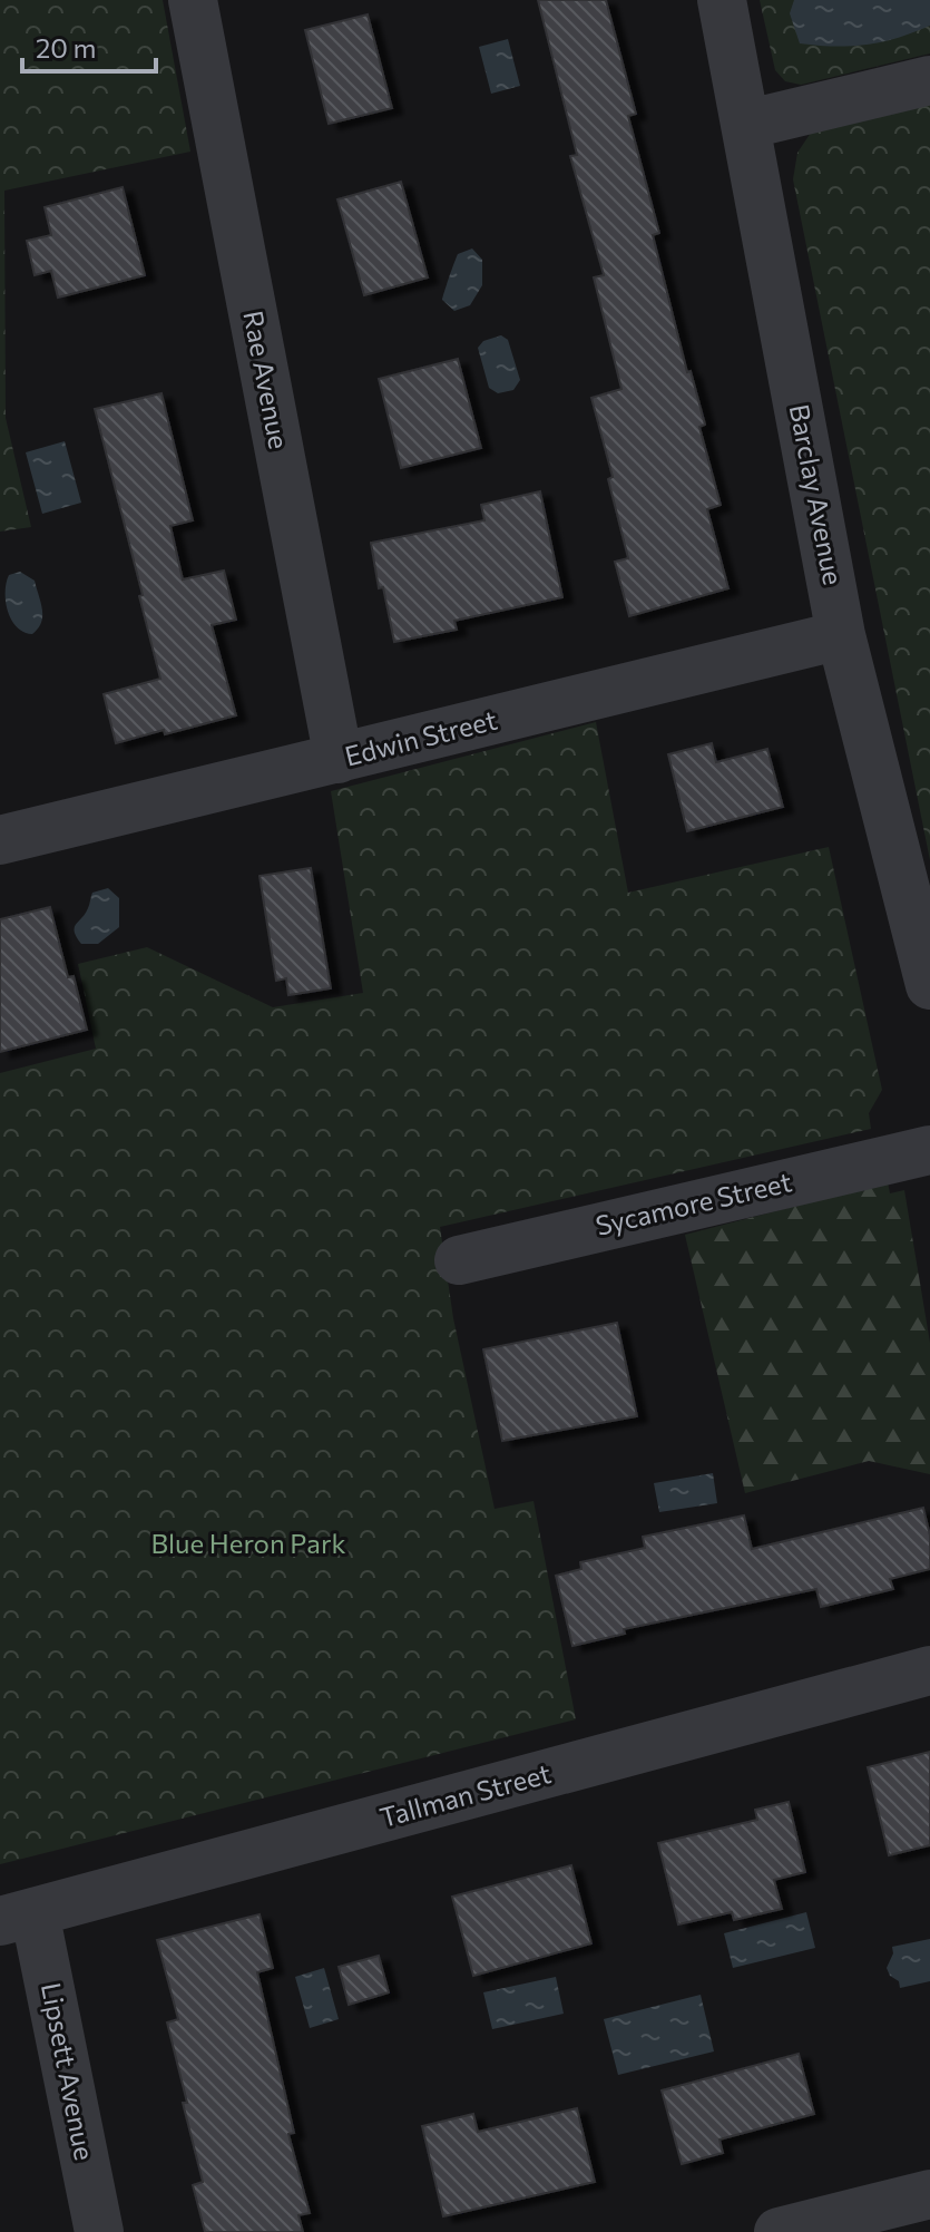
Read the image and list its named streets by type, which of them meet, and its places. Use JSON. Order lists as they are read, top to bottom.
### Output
{
  "streets": {
    "street": [
      "Rae Avenue",
      "Barclay Avenue",
      "Edwin Street",
      "Sycamore Street",
      "Tallman Street",
      "Lipsett Avenue"
    ]
  },
  "crossings": [
    ["Rae Avenue", "Edwin Street"],
    ["Barclay Avenue", "Edwin Street"],
    ["Tallman Street", "Lipsett Avenue"]
  ],
  "parks": ["Blue Heron Park"],
  "scale_bar": "20 m"
}
